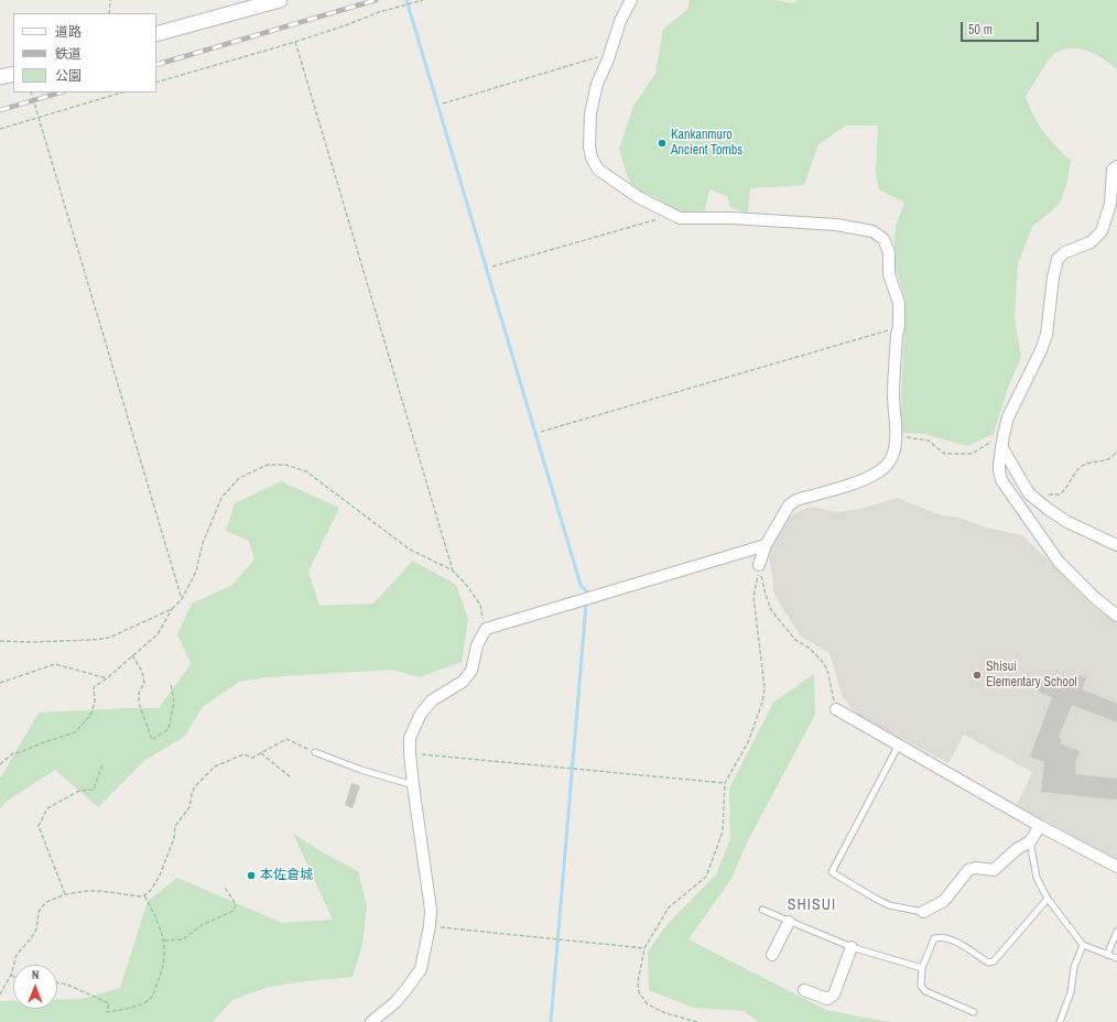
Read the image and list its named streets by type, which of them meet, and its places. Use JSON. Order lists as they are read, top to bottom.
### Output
{
  "districts": ["SHISUI"],
  "places": ["Kankanmuro Ancient Tombs", "Shisui Elementary School", "本佐倉城"],
  "legend": ["道路", "鉄道", "公園"],
  "scale_bar": "50 m",
  "north": "top"
}
